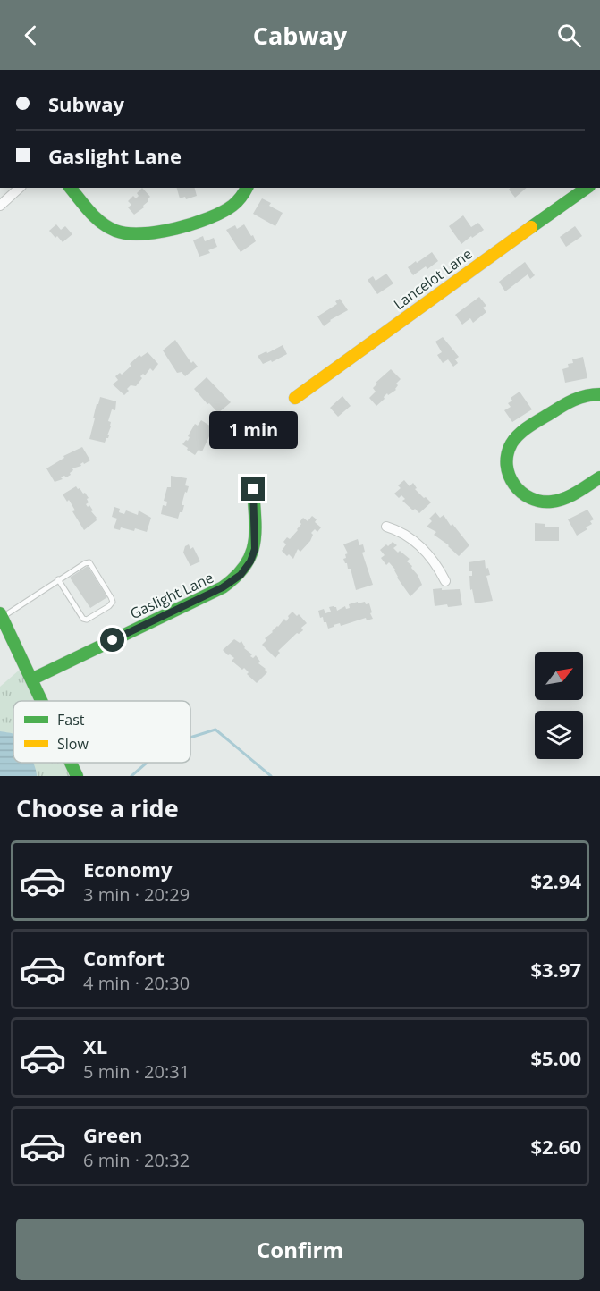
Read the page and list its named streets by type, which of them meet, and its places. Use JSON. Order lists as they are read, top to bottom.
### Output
{
  "streets": {
    "main road": ["Lancelot Lane", "Gaslight Lane"]
  },
  "legend": ["Fast", "Slow"],
  "north": "top right",
  "page": {
    "header": "Cabway",
    "banner": ["Subway", "Gaslight Lane"],
    "bubble": "1 min",
    "heading": "Choose a ride",
    "list": [
      {
        "name": "Economy",
        "note": "3 min · 20:29",
        "value": "$2.94"
      },
      {
        "name": "Comfort",
        "note": "4 min · 20:30",
        "value": "$3.97"
      },
      {
        "name": "XL",
        "note": "5 min · 20:31",
        "value": "$5.00"
      },
      {
        "name": "Green",
        "note": "6 min · 20:32",
        "value": "$2.60"
      }
    ],
    "buttons": "Confirm"
  }
}
